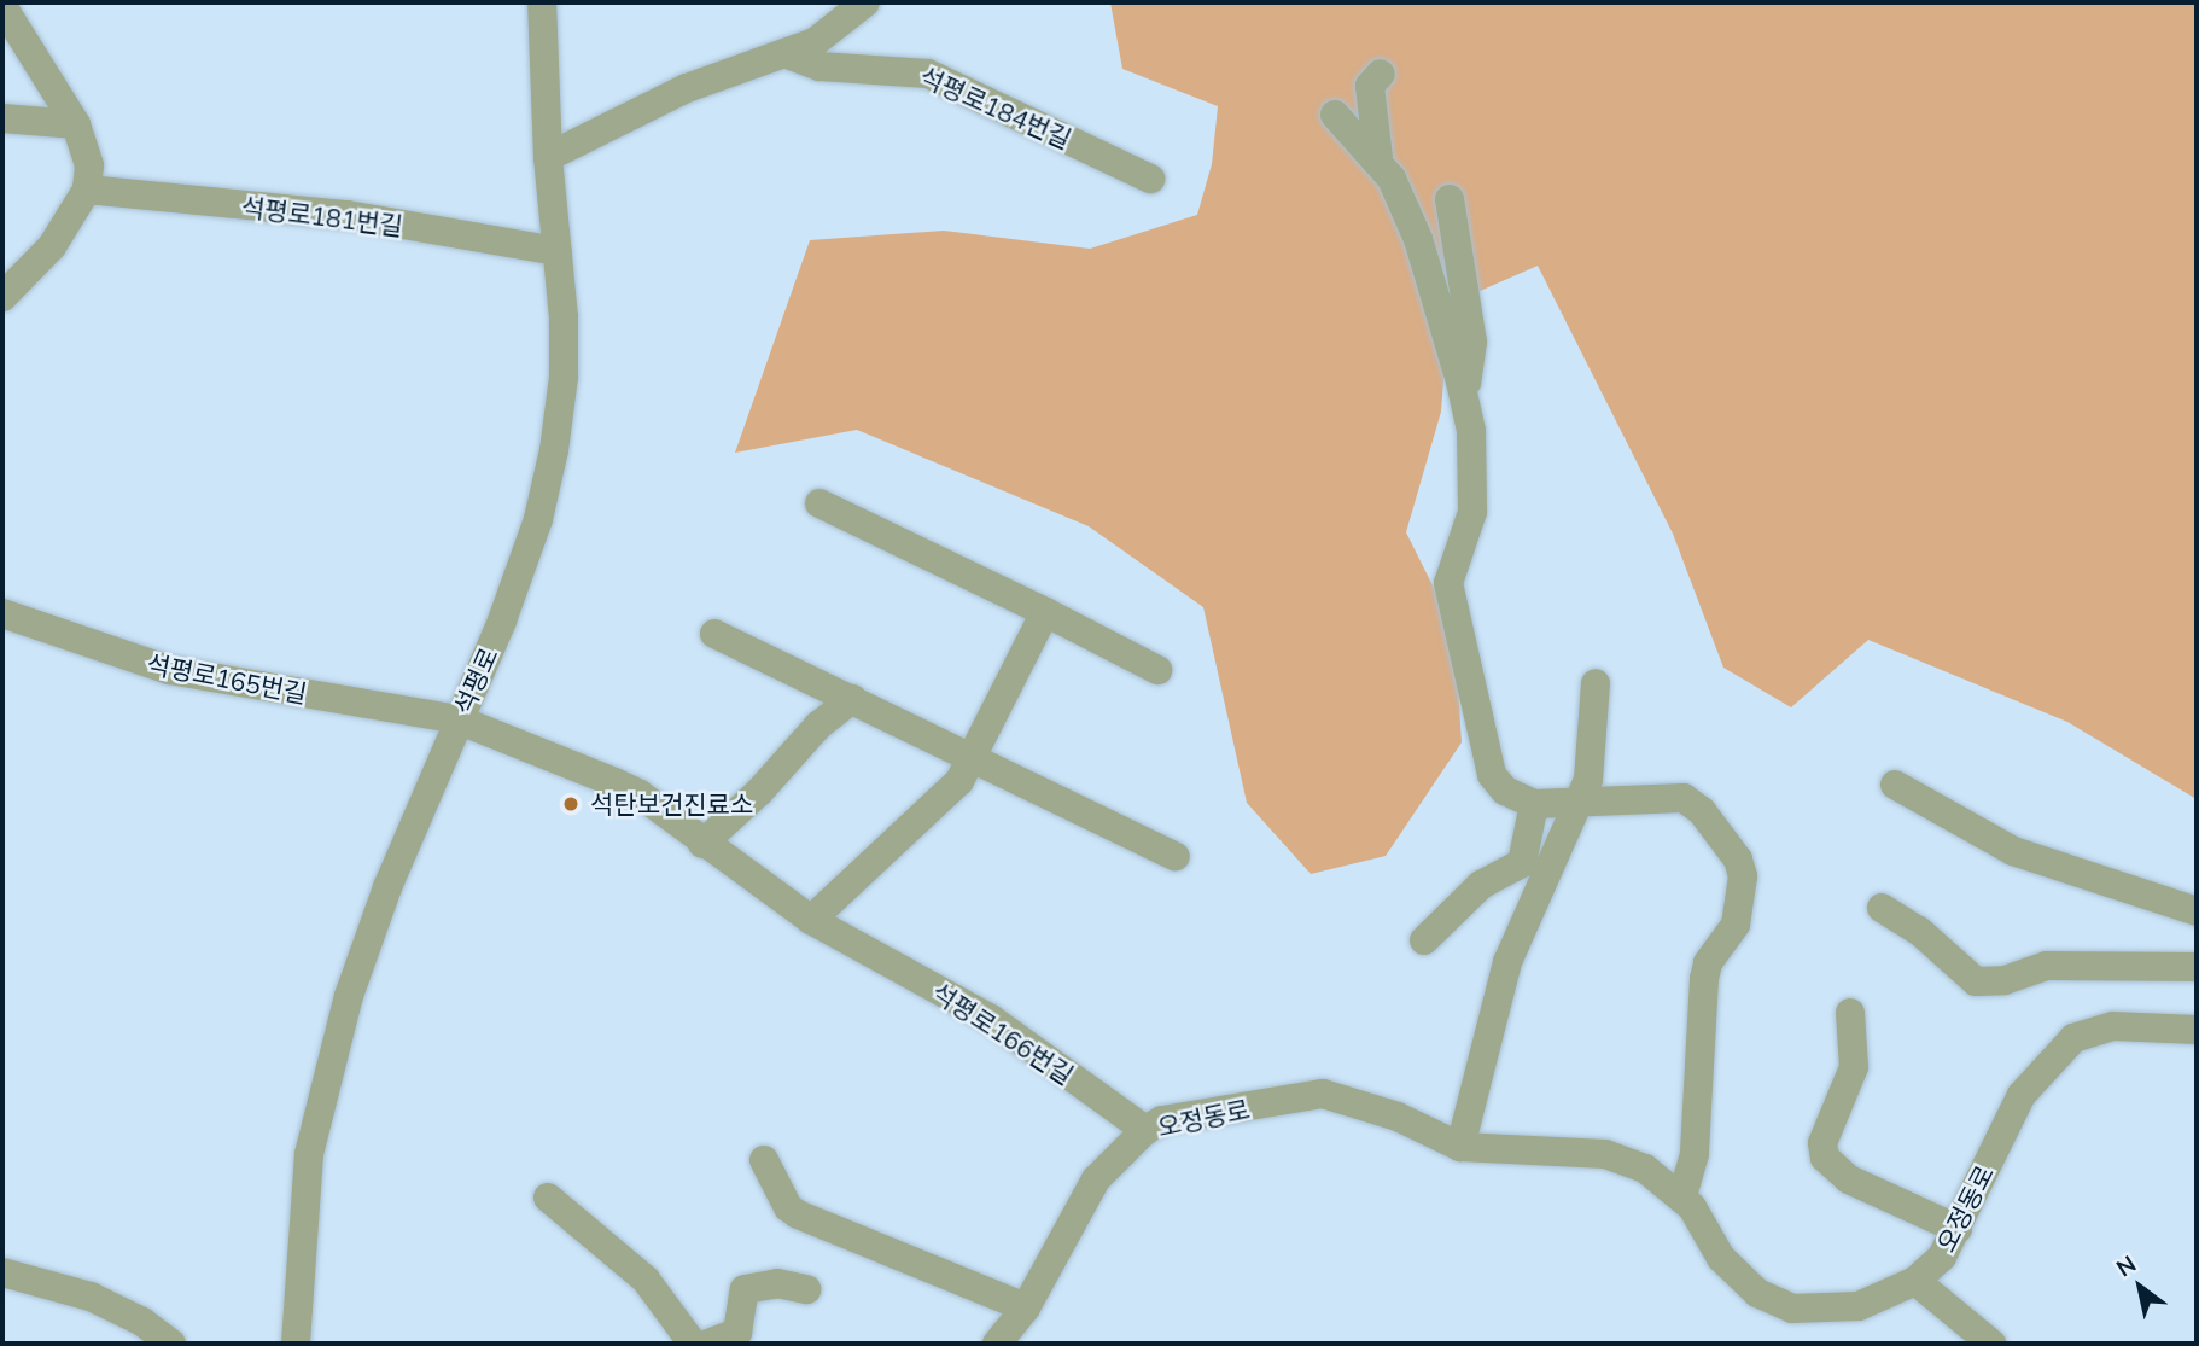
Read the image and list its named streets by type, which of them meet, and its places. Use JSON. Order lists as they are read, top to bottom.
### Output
{
  "streets": {
    "street": [
      "석평로184번길",
      "석평로181번길",
      "석평로165번길",
      "석평로",
      "석평로166번길",
      "오정동로"
    ]
  },
  "crossings": [
    ["석평로181번길", "석평로"],
    ["석평로165번길", "석평로"],
    ["석평로165번길", "석평로166번길"],
    ["석평로", "석평로166번길"],
    ["석평로166번길", "오정동로"]
  ],
  "places": ["석탄보건진료소"],
  "north": "top left"
}
